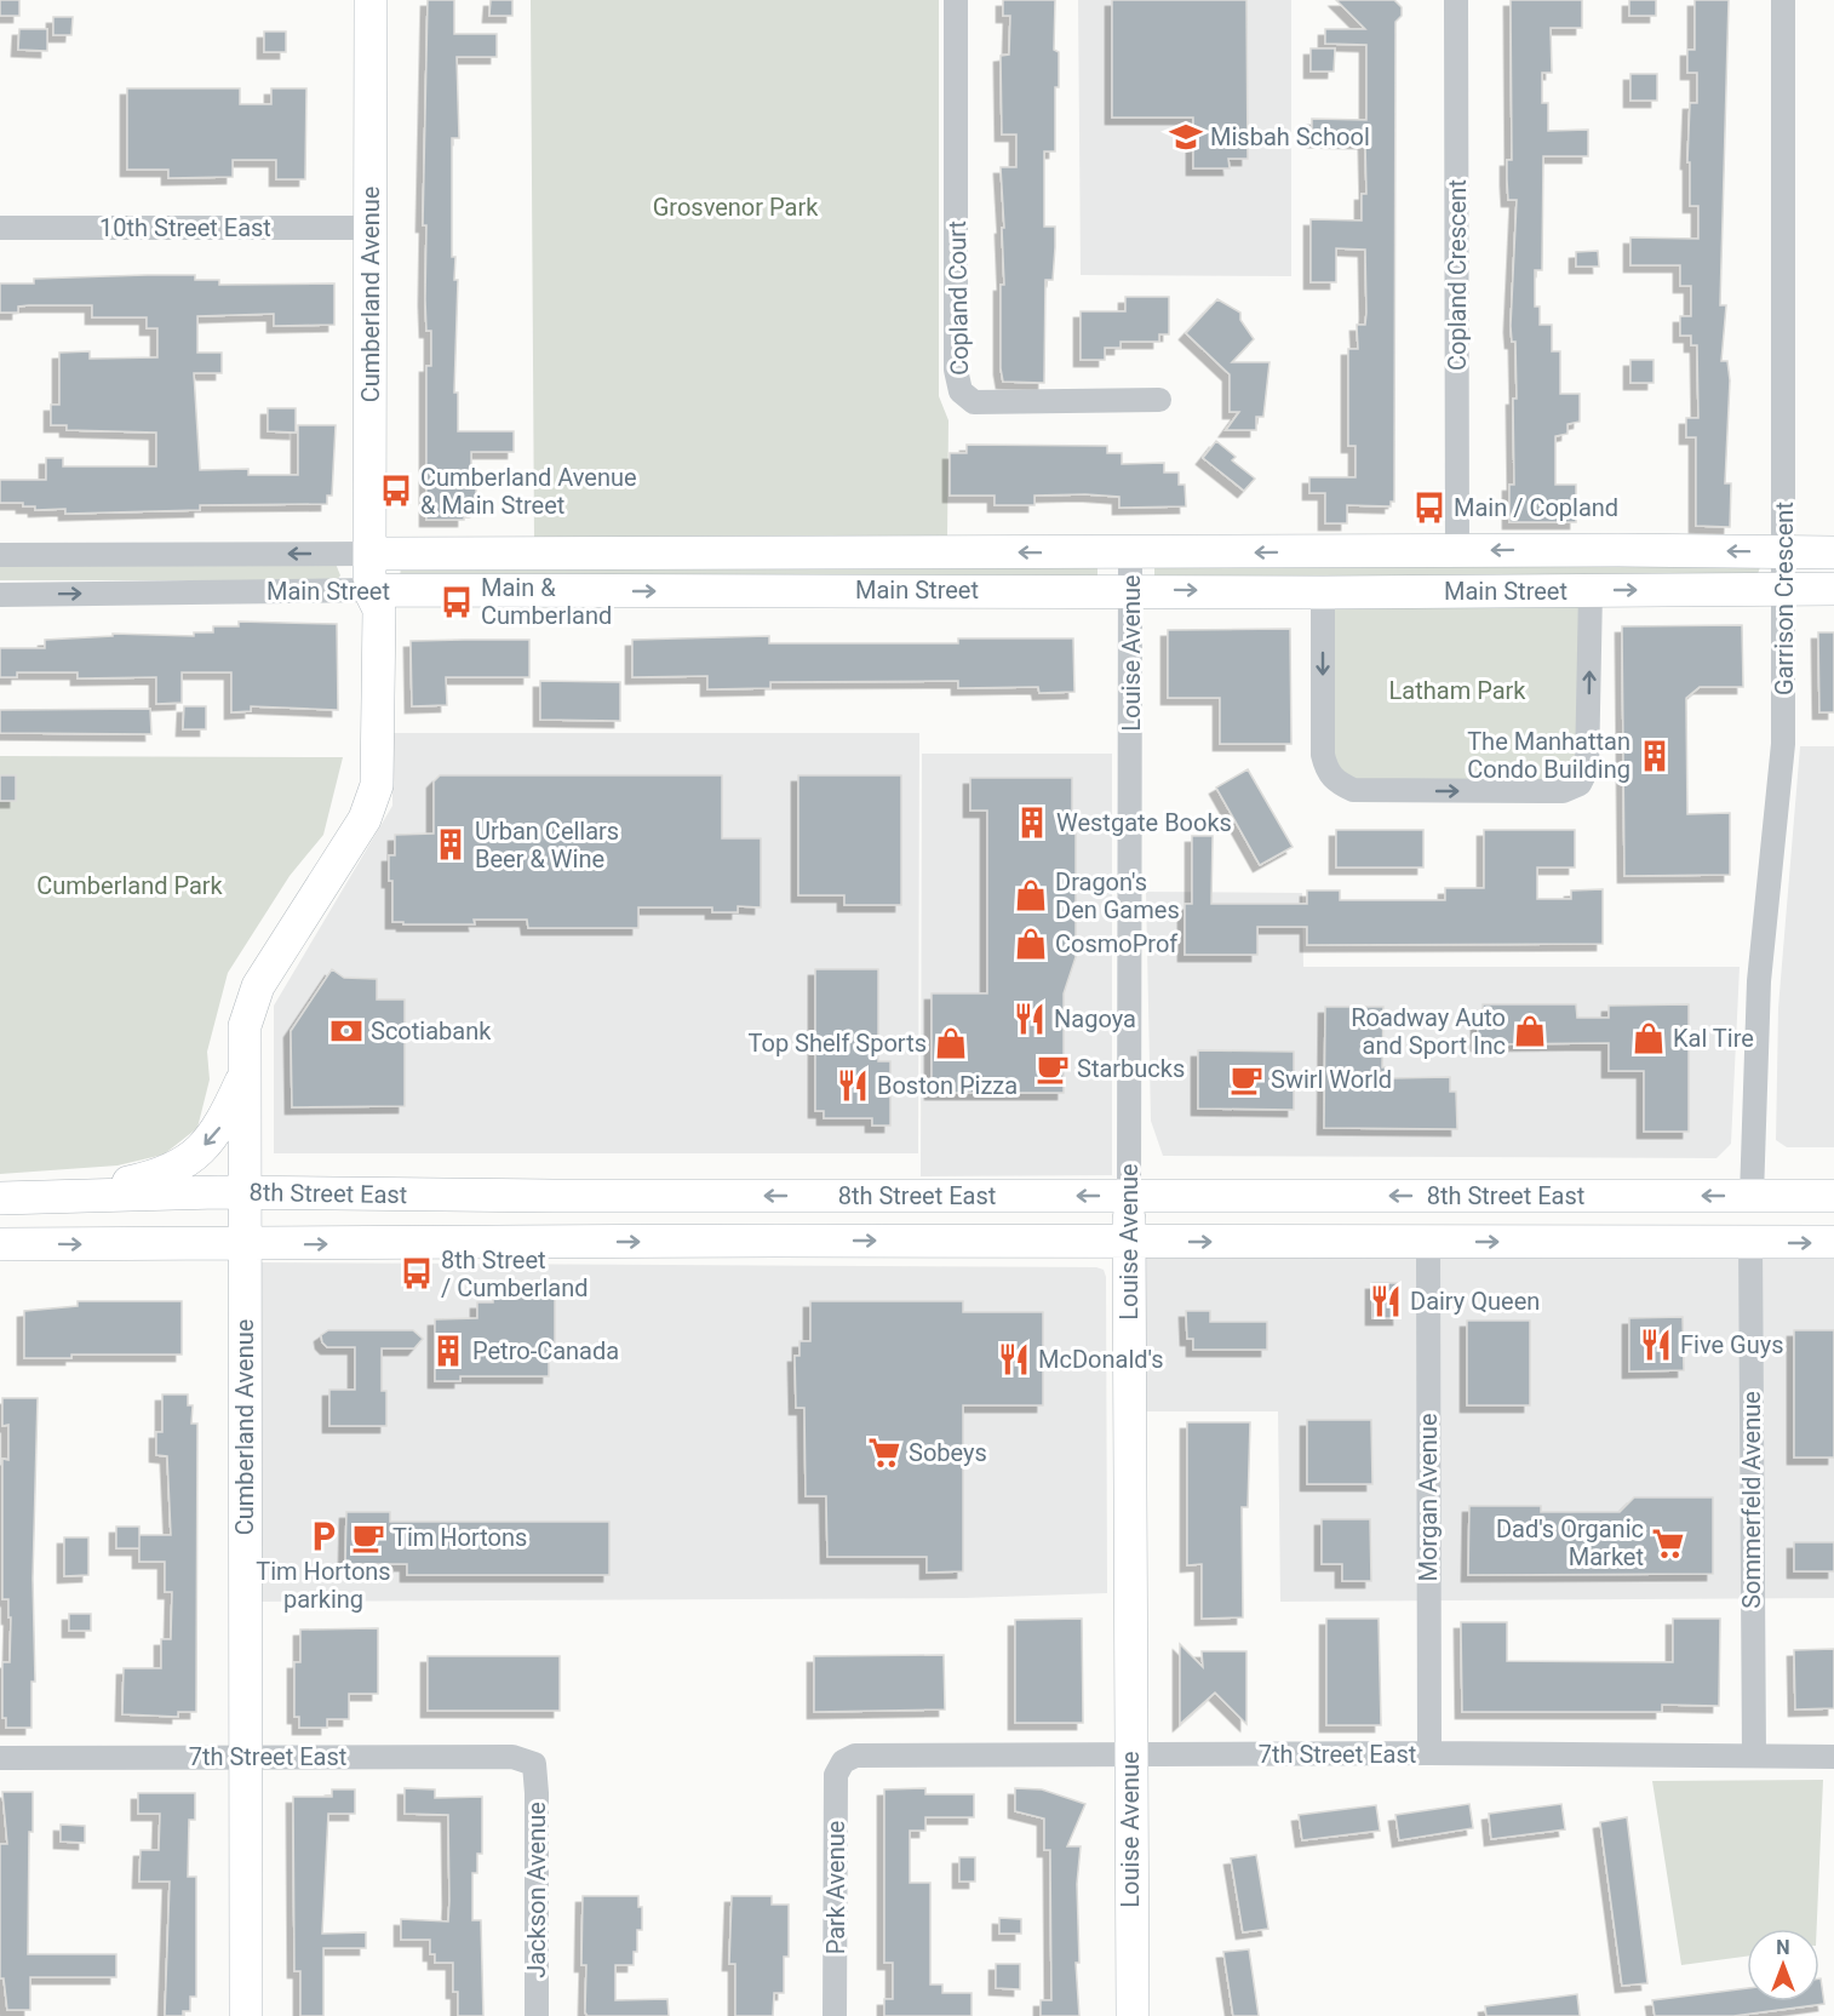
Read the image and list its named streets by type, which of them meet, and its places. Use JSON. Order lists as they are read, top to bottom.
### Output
{
  "streets": {
    "main road": [
      "Cumberland Avenue",
      "Main Street",
      "Louise Avenue",
      "8th Street East"
    ],
    "street": [
      "10th Street East",
      "Copland Crescent",
      "Copland Court",
      "Garrison Crescent",
      "Morgan Avenue",
      "Sommerfeld Avenue",
      "7th Street East",
      "Park Avenue",
      "Jackson Avenue"
    ]
  },
  "crossings": [
    ["10th Street East", "Cumberland Avenue"],
    ["Copland Crescent", "Main Street"],
    ["Cumberland Avenue", "Main Street"],
    ["Cumberland Avenue", "8th Street East"],
    ["Cumberland Avenue", "7th Street East"],
    ["Main Street", "Garrison Crescent"],
    ["Main Street", "Louise Avenue"],
    ["Garrison Crescent", "8th Street East"],
    ["Louise Avenue", "8th Street East"],
    ["Louise Avenue", "7th Street East"],
    ["8th Street East", "Morgan Avenue"],
    ["8th Street East", "Sommerfeld Avenue"],
    ["Morgan Avenue", "7th Street East"],
    ["Sommerfeld Avenue", "7th Street East"],
    ["7th Street East", "Park Avenue"],
    ["7th Street East", "Jackson Avenue"]
  ],
  "parks": ["Grosvenor Park", "Latham Park", "Cumberland Park"],
  "places": {
    "school or university": ["Misbah School"],
    "bus stop": [
      "Cumberland Avenue & Main Street",
      "Main / Copland",
      "Main & Cumberland",
      "8th Street / Cumberland"
    ],
    "building": [
      "The Manhattan Condo Building",
      "Westgate Books",
      "Urban Cellars Beer & Wine",
      "Petro-Canada"
    ],
    "shop": [
      "Dragon's Den Games",
      "CosmoProf",
      "Roadway Auto and Sport Inc",
      "Kal Tire",
      "Top Shelf Sports"
    ],
    "restaurant": [
      "Nagoya",
      "Boston Pizza",
      "Dairy Queen",
      "Five Guys",
      "McDonald's"
    ],
    "bank": ["Scotiabank"],
    "cafe": ["Starbucks", "Swirl World", "Tim Hortons"],
    "supermarket": ["Sobeys", "Dad's Organic Market"],
    "parking": ["Tim Hortons parking"]
  },
  "north": "top"
}
